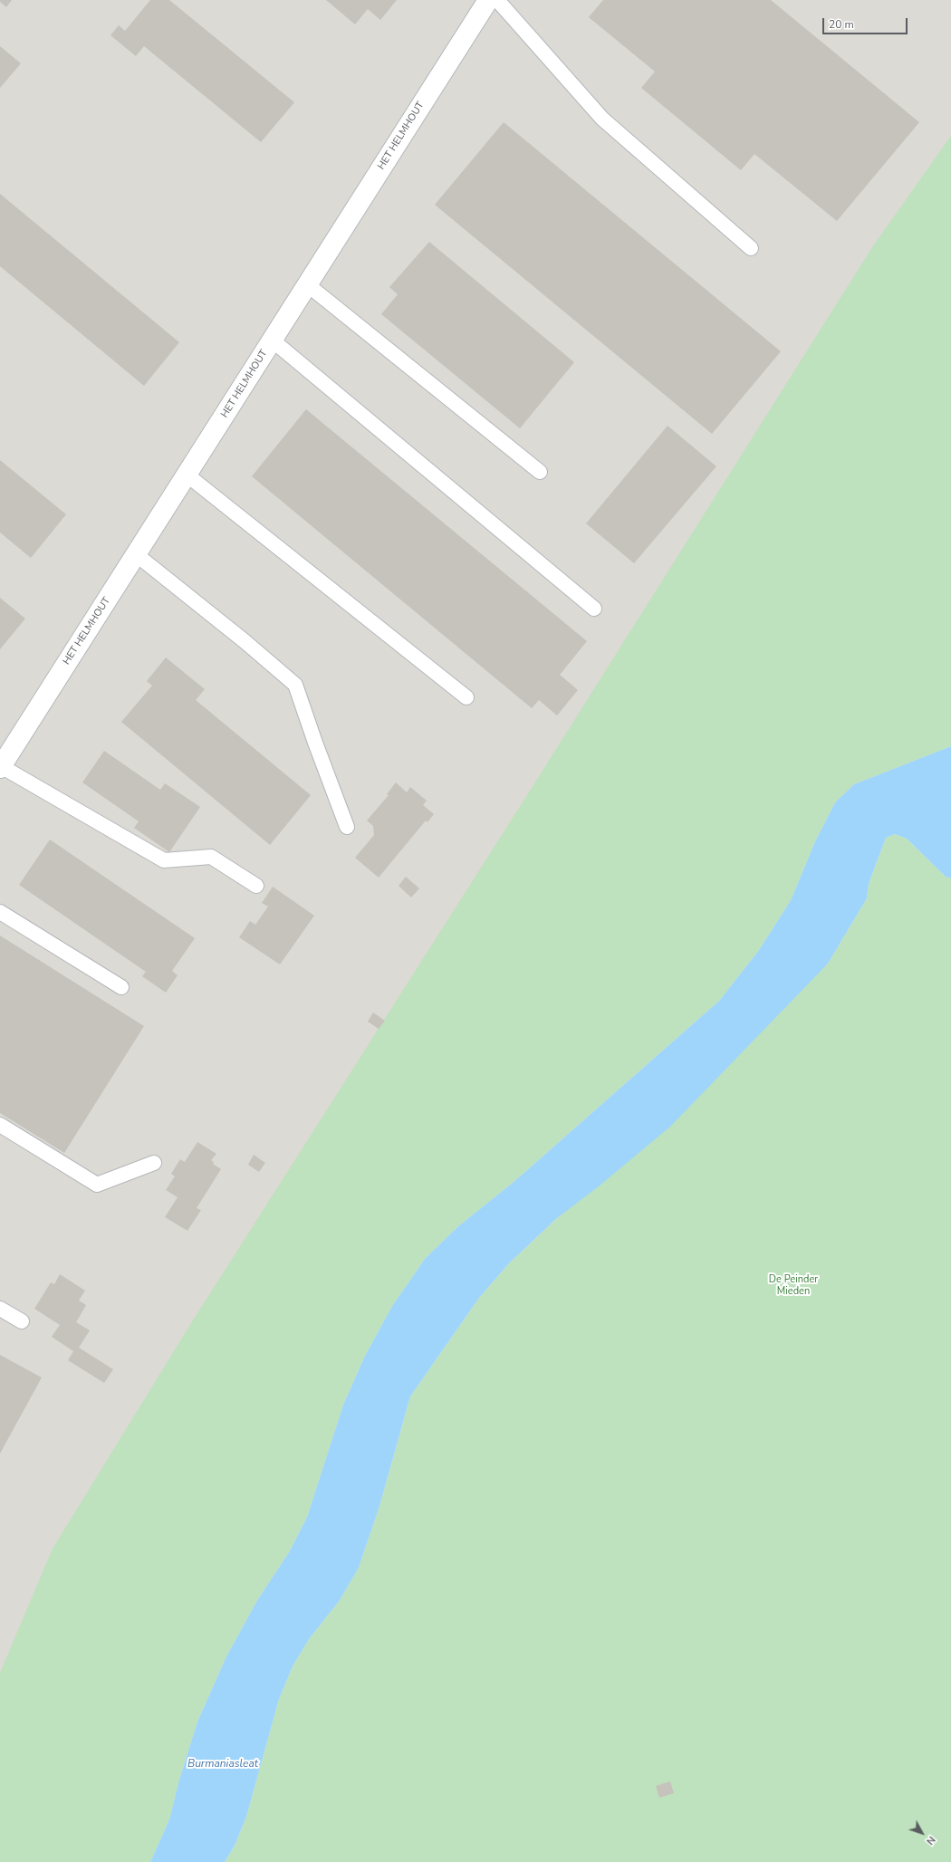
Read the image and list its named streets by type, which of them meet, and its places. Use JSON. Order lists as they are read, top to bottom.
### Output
{
  "streets": {
    "street": ["HET HELMHOUT"]
  },
  "water": ["Burmaniasleat"],
  "parks": ["De Peinder Mieden"],
  "scale_bar": "20 m",
  "north": "bottom right"
}
